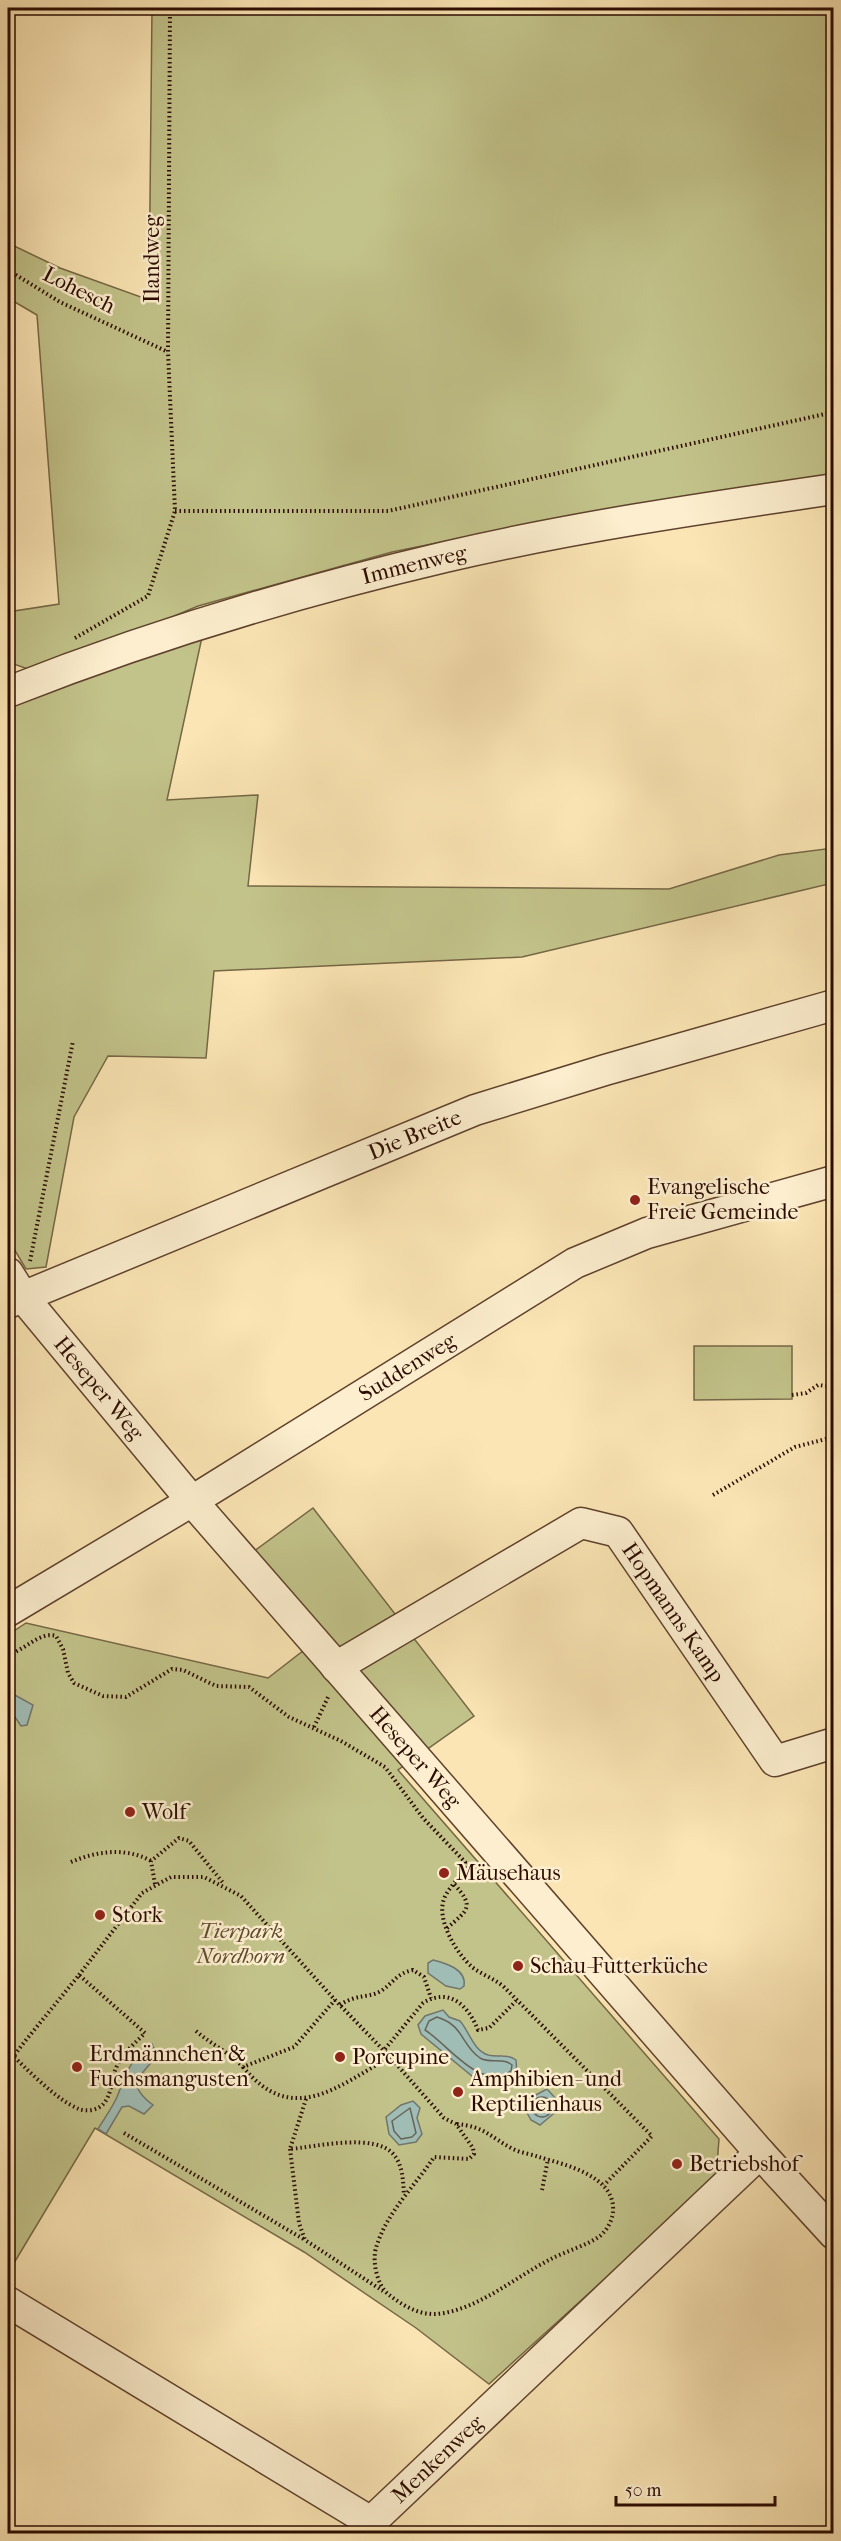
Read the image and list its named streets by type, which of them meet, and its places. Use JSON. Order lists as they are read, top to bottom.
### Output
{
  "streets": {
    "street": [
      "Immenweg",
      "Die Breite",
      "Suddenweg",
      "Heseper Weg",
      "Hopmanns Kamp",
      "Menkenweg"
    ],
    "path": ["Ilandweg", "Lohesch"]
  },
  "crossings": [
    ["Ilandweg", "Lohesch"],
    ["Die Breite", "Heseper Weg"],
    ["Suddenweg", "Heseper Weg"],
    ["Heseper Weg", "Hopmanns Kamp"],
    ["Heseper Weg", "Menkenweg"]
  ],
  "parks": ["Tierpark Nordhorn"],
  "places": [
    "Evangelische Freie Gemeinde",
    "Wolf",
    "Mäusehaus",
    "Stork",
    "Schau-Futterküche",
    "Porcupine",
    "Erdmännchen & Fuchsmangusten",
    "Amphibien- und Reptilienhaus",
    "Betriebshof"
  ],
  "scale_bar": "50 m"
}
